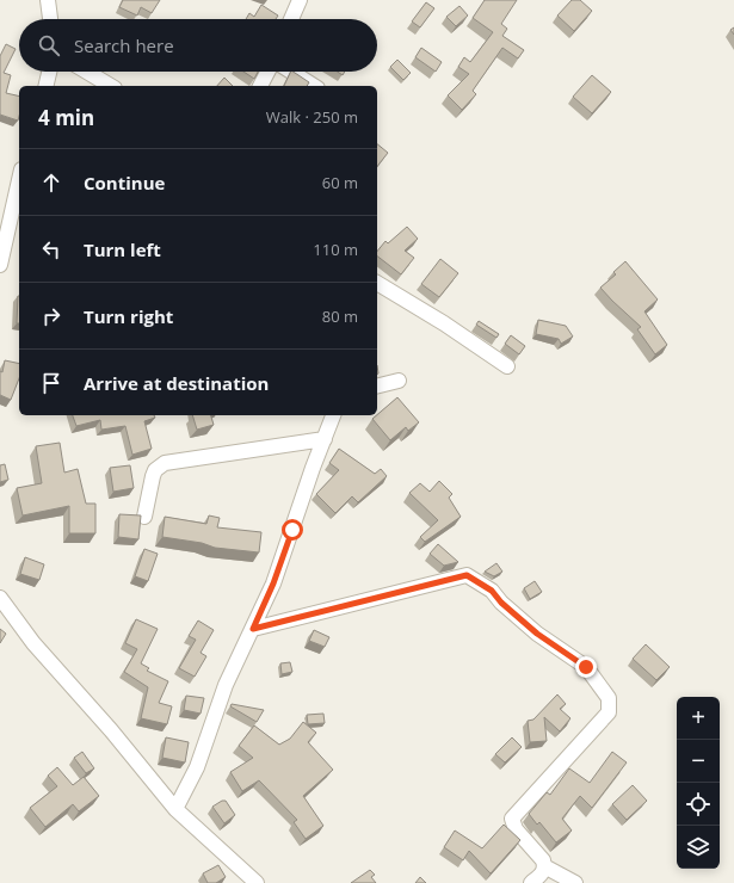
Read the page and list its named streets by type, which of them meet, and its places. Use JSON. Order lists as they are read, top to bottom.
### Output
{
  "page": {
    "search": "Search here",
    "heading": ["4 min", "Walk · 250 m"],
    "list": [
      ["Continue", "60 m"],
      ["Turn left", "110 m"],
      ["Turn right", "80 m"],
      "Arrive at destination"
    ],
    "map_buttons": ["+", "−"]
  }
}
